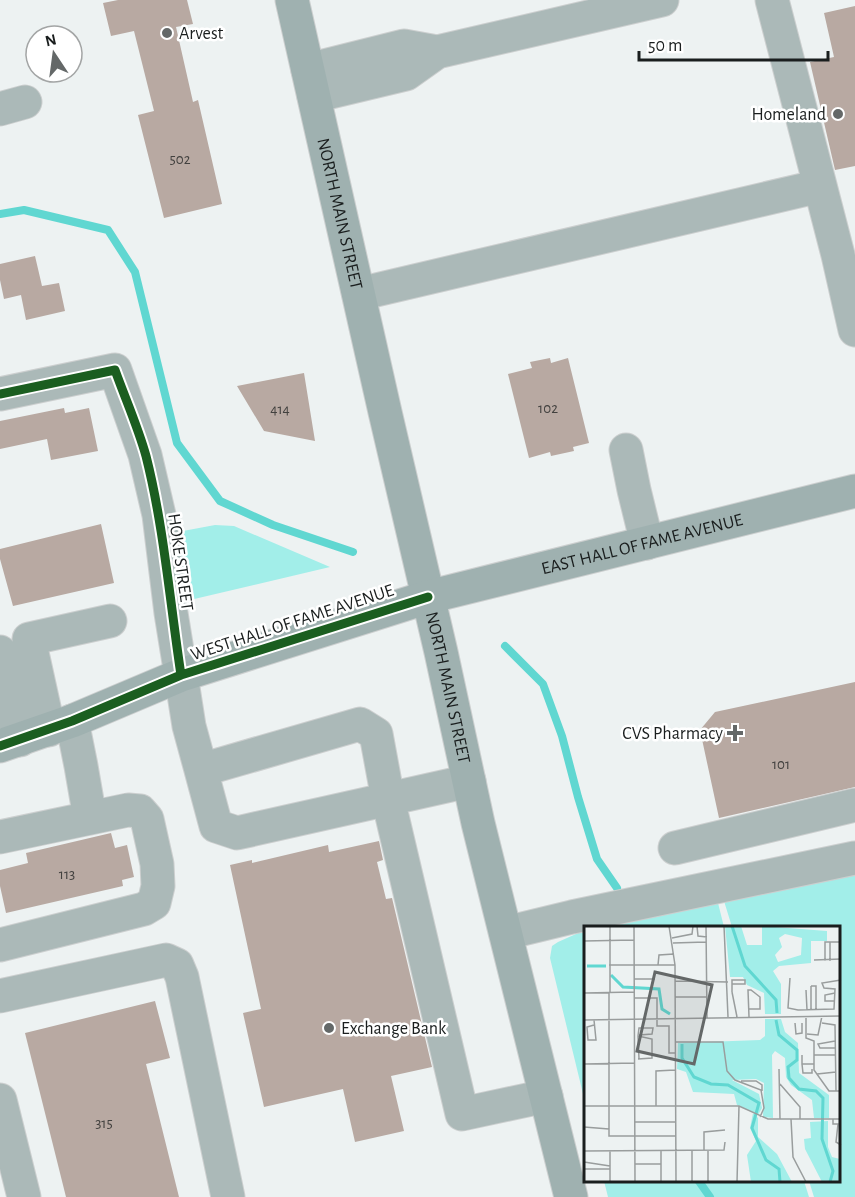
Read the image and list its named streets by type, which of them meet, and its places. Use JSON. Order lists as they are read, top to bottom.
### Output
{
  "streets": {
    "main road": ["NORTH MAIN STREET", "EAST HALL OF FAME AVENUE", "WEST HALL OF FAME AVENUE"],
    "street": ["HOKE STREET"]
  },
  "crossings": [
    ["NORTH MAIN STREET", "EAST HALL OF FAME AVENUE"],
    ["NORTH MAIN STREET", "WEST HALL OF FAME AVENUE"],
    ["EAST HALL OF FAME AVENUE", "WEST HALL OF FAME AVENUE"],
    ["HOKE STREET", "WEST HALL OF FAME AVENUE"]
  ],
  "places": {
    "other": ["Arvest", "Homeland", "Exchange Bank"],
    "health": ["CVS Pharmacy"]
  },
  "house_numbers": [
    "502",
    "102",
    "414",
    "101",
    "113",
    "315"
  ],
  "scale_bar": "50 m",
  "north": "top"
}
